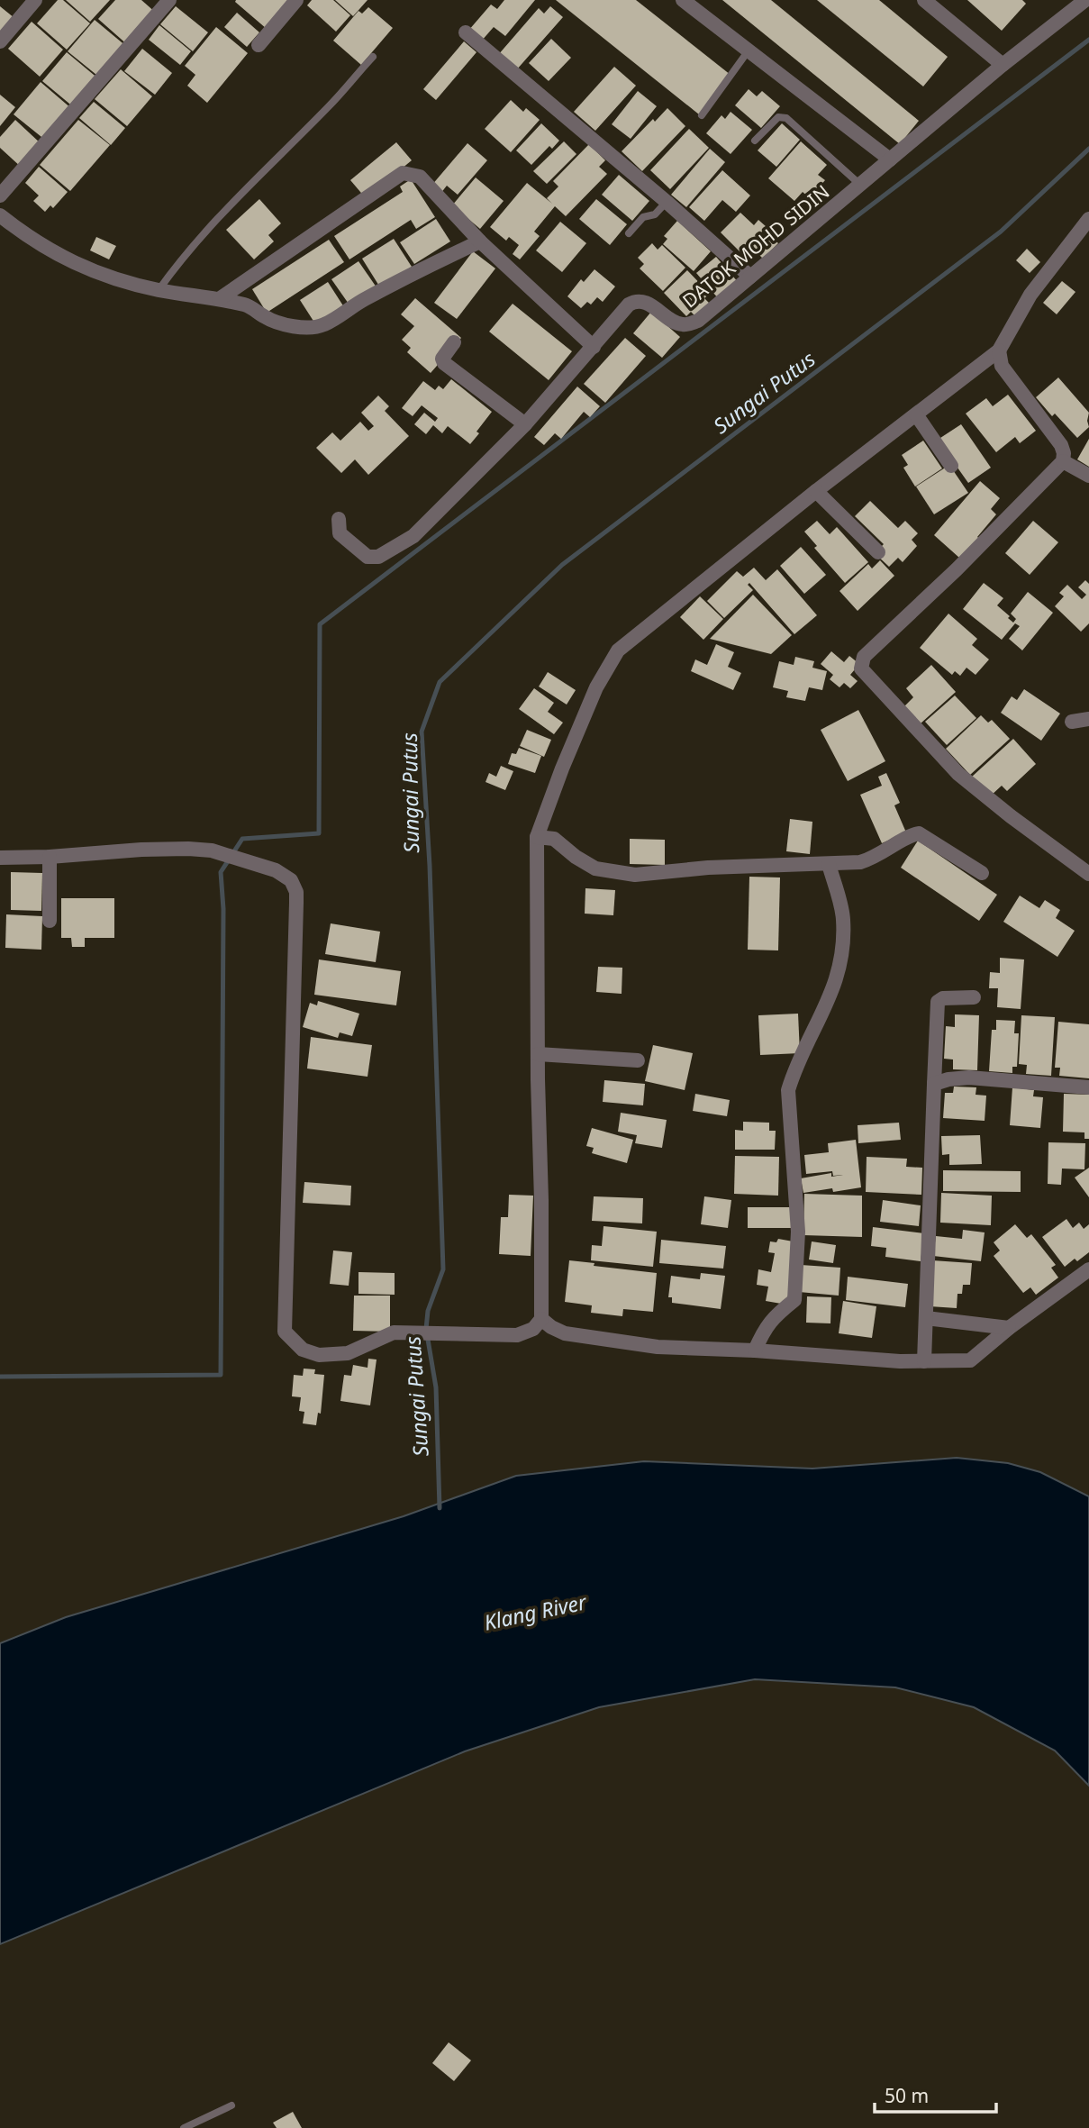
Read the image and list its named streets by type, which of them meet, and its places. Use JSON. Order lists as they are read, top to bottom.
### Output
{
  "streets": {
    "street": ["DATOK MOHD SIDIN"]
  },
  "water": ["Sungai Putus", "Klang River"],
  "scale_bar": "50 m"
}
